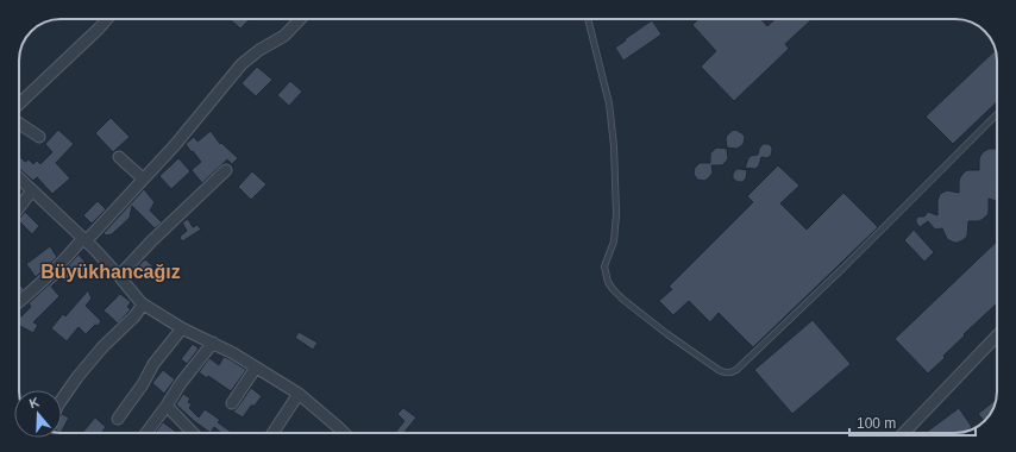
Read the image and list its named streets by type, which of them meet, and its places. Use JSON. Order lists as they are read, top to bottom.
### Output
{
  "districts": ["Büyükhancağız"],
  "scale_bar": "100 m",
  "north": "top"
}
